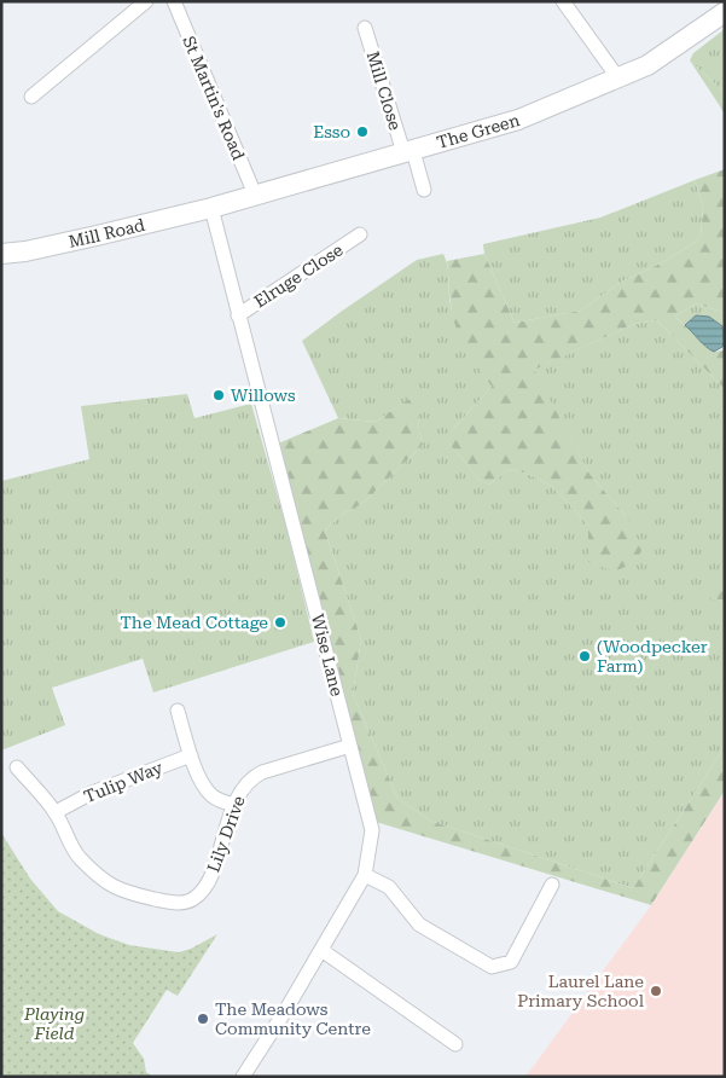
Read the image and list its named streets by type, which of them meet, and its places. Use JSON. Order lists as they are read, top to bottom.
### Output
{
  "streets": {
    "street": [
      "Mill Close",
      "St Martin's Road",
      "The Green",
      "Mill Road",
      "Elruge Close",
      "Wise Lane",
      "Tulip Way",
      "Lily Drive"
    ]
  },
  "crossings": [
    ["Mill Close", "The Green"],
    ["St Martin's Road", "The Green"],
    ["The Green", "Mill Road"],
    ["The Green", "Wise Lane"],
    ["Mill Road", "Wise Lane"],
    ["Elruge Close", "Wise Lane"],
    ["Wise Lane", "Lily Drive"],
    ["Tulip Way", "Lily Drive"]
  ],
  "parks": ["Playing Field"],
  "places": [
    "Esso",
    "Willows",
    "The Mead Cottage",
    "(Woodpecker Farm)",
    "Laurel Lane Primary School",
    "The Meadows Community Centre"
  ]
}
